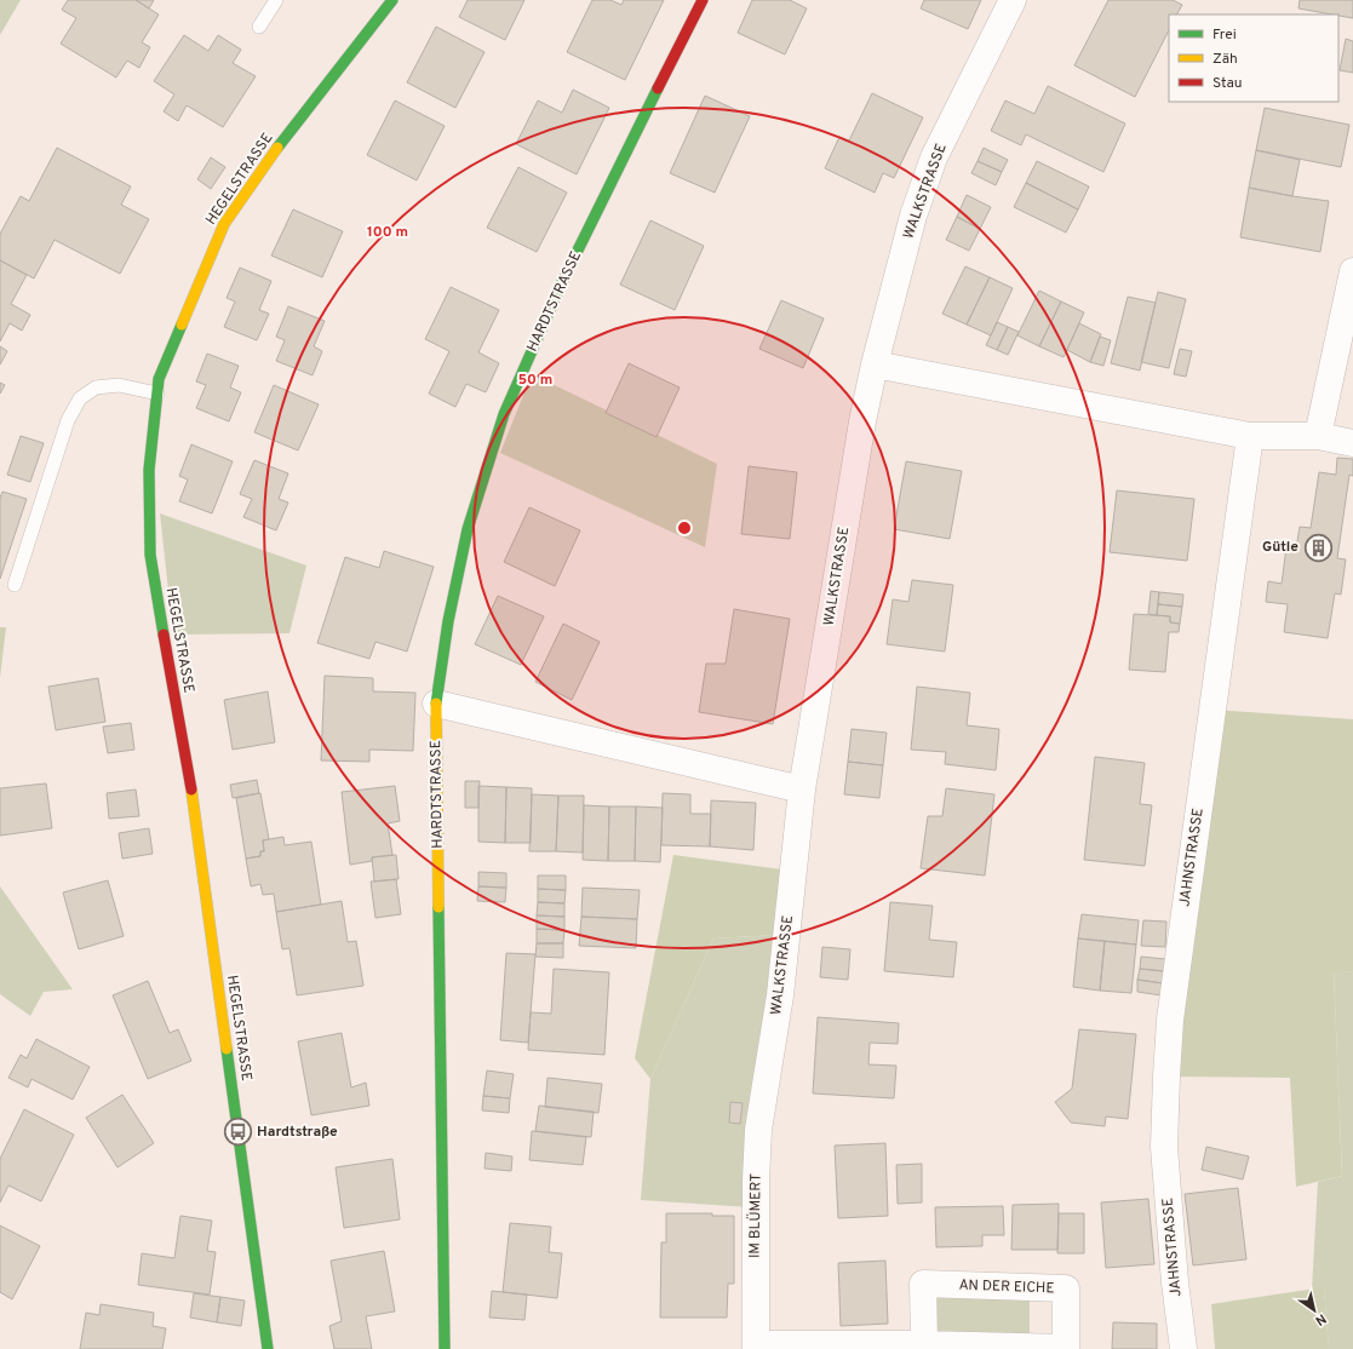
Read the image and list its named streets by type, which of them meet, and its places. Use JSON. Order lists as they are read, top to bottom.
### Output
{
  "streets": {
    "street": [
      "HEGELSTRASSE",
      "WALKSTRASSE",
      "HARDTSTRASSE",
      "JAHNSTRASSE",
      "IM BLÜMERT",
      "AN DER EICHE"
    ]
  },
  "crossings": [
    ["WALKSTRASSE", "IM BLÜMERT"],
    ["IM BLÜMERT", "AN DER EICHE"]
  ],
  "places": {
    "building": ["Gütle"],
    "bus stop": ["Hardtstraße"]
  },
  "legend": ["Frei", "Zäh", "Stau"],
  "north": "bottom right",
  "rings": ["100 m", "50 m"]
}
